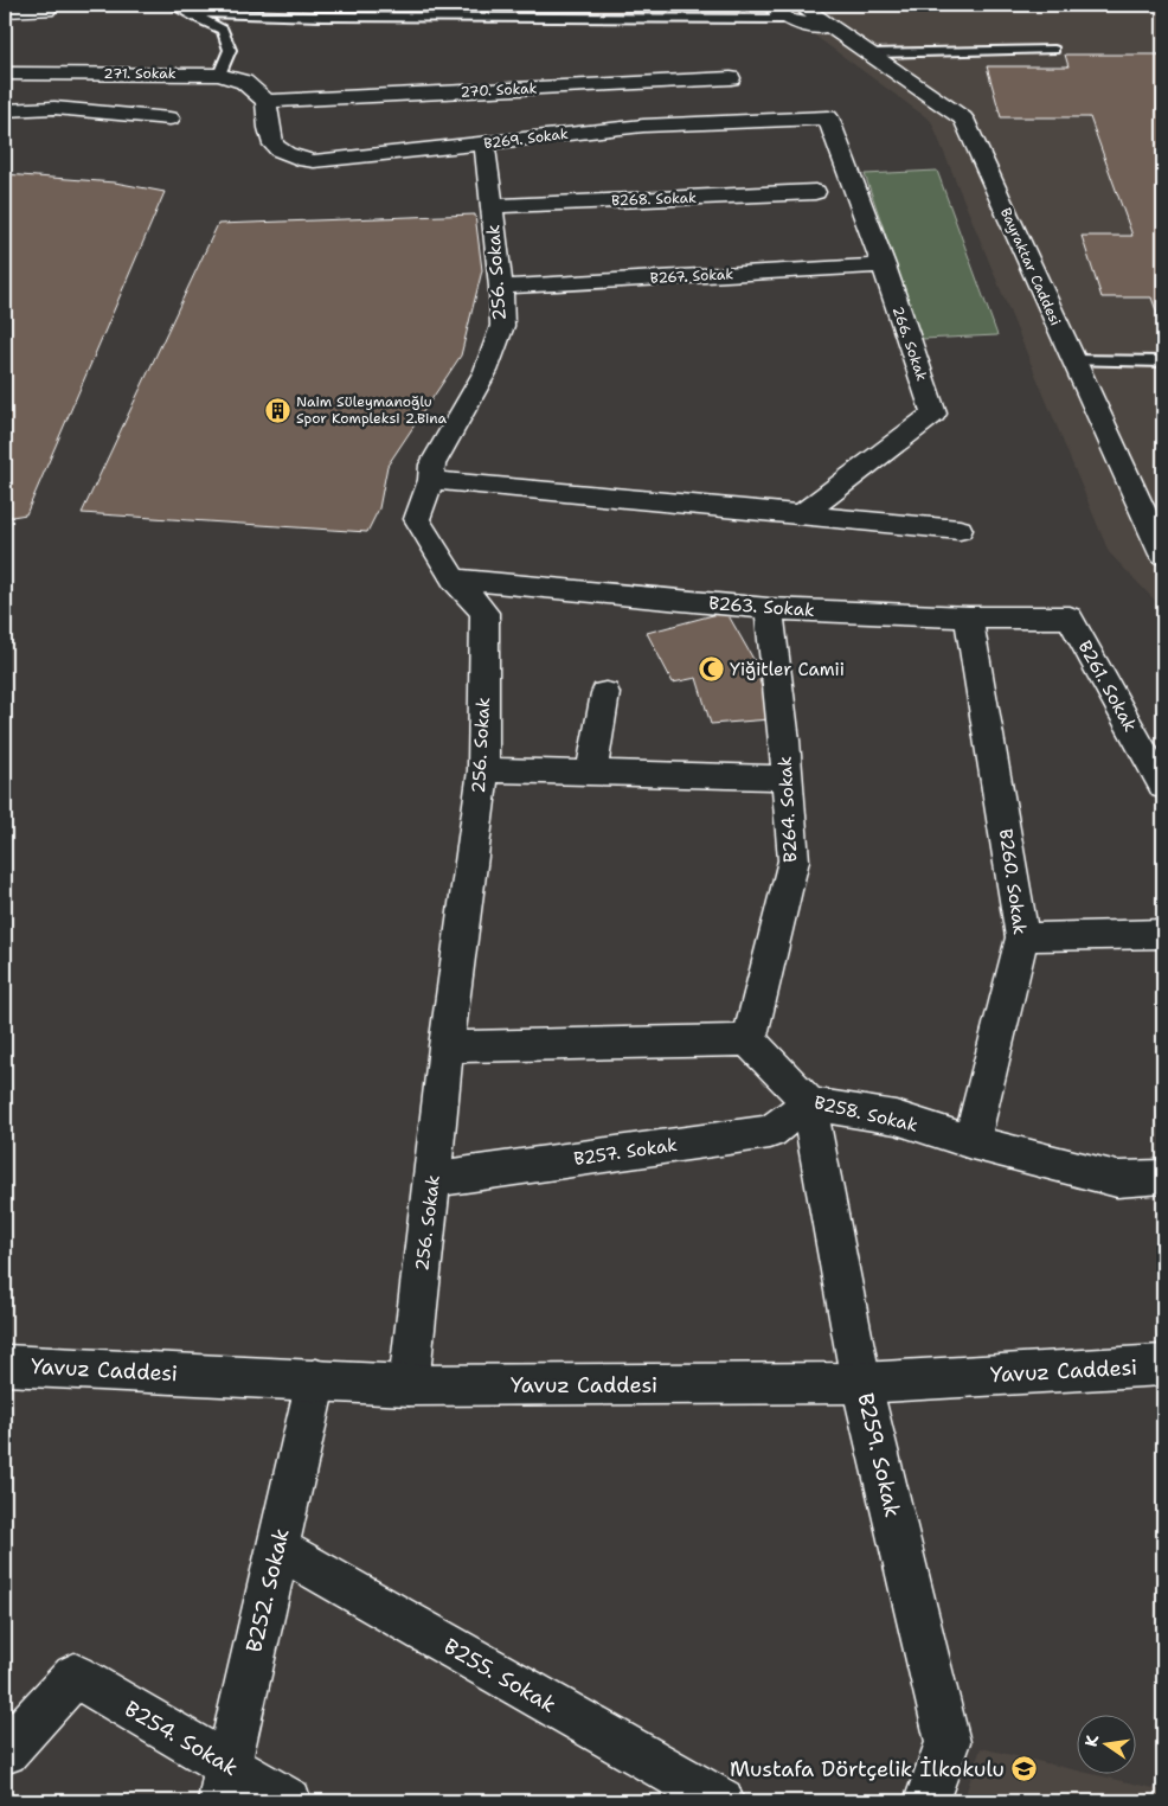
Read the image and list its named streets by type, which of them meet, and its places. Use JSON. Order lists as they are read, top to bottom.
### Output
{
  "streets": {
    "street": [
      "271. Sokak",
      "270. Sokak",
      "B269. Sokak",
      "B268. Sokak",
      "Bayraktar Caddesi",
      "256. Sokak",
      "B267. Sokak",
      "266. Sokak",
      "B263. Sokak",
      "B261. Sokak",
      "B264. Sokak",
      "B260. Sokak",
      "B258. Sokak",
      "B257. Sokak",
      "Yavuz Caddesi",
      "B259. Sokak",
      "B252. Sokak",
      "B255. Sokak",
      "B254. Sokak"
    ]
  },
  "crossings": [
    ["271. Sokak", "270. Sokak"],
    ["271. Sokak", "B269. Sokak"],
    ["270. Sokak", "B269. Sokak"],
    ["B269. Sokak", "256. Sokak"],
    ["B269. Sokak", "266. Sokak"],
    ["B268. Sokak", "256. Sokak"],
    ["256. Sokak", "B267. Sokak"],
    ["256. Sokak", "B263. Sokak"],
    ["256. Sokak", "B257. Sokak"],
    ["256. Sokak", "Yavuz Caddesi"],
    ["B267. Sokak", "266. Sokak"],
    ["B263. Sokak", "B261. Sokak"],
    ["B263. Sokak", "B264. Sokak"],
    ["B263. Sokak", "B260. Sokak"],
    ["B264. Sokak", "B258. Sokak"],
    ["B260. Sokak", "B258. Sokak"],
    ["B258. Sokak", "B257. Sokak"],
    ["B258. Sokak", "B259. Sokak"],
    ["B257. Sokak", "B259. Sokak"],
    ["Yavuz Caddesi", "B259. Sokak"],
    ["Yavuz Caddesi", "B252. Sokak"],
    ["B252. Sokak", "B255. Sokak"],
    ["B252. Sokak", "B254. Sokak"]
  ],
  "places": {
    "building": ["Naim Süleymanoğlu Spor Kompleksi 2.Bina"],
    "mosque": ["Yiğitler Camii"],
    "school or university": ["Mustafa Dörtçelik İlkokulu"]
  },
  "north": "left"
}
